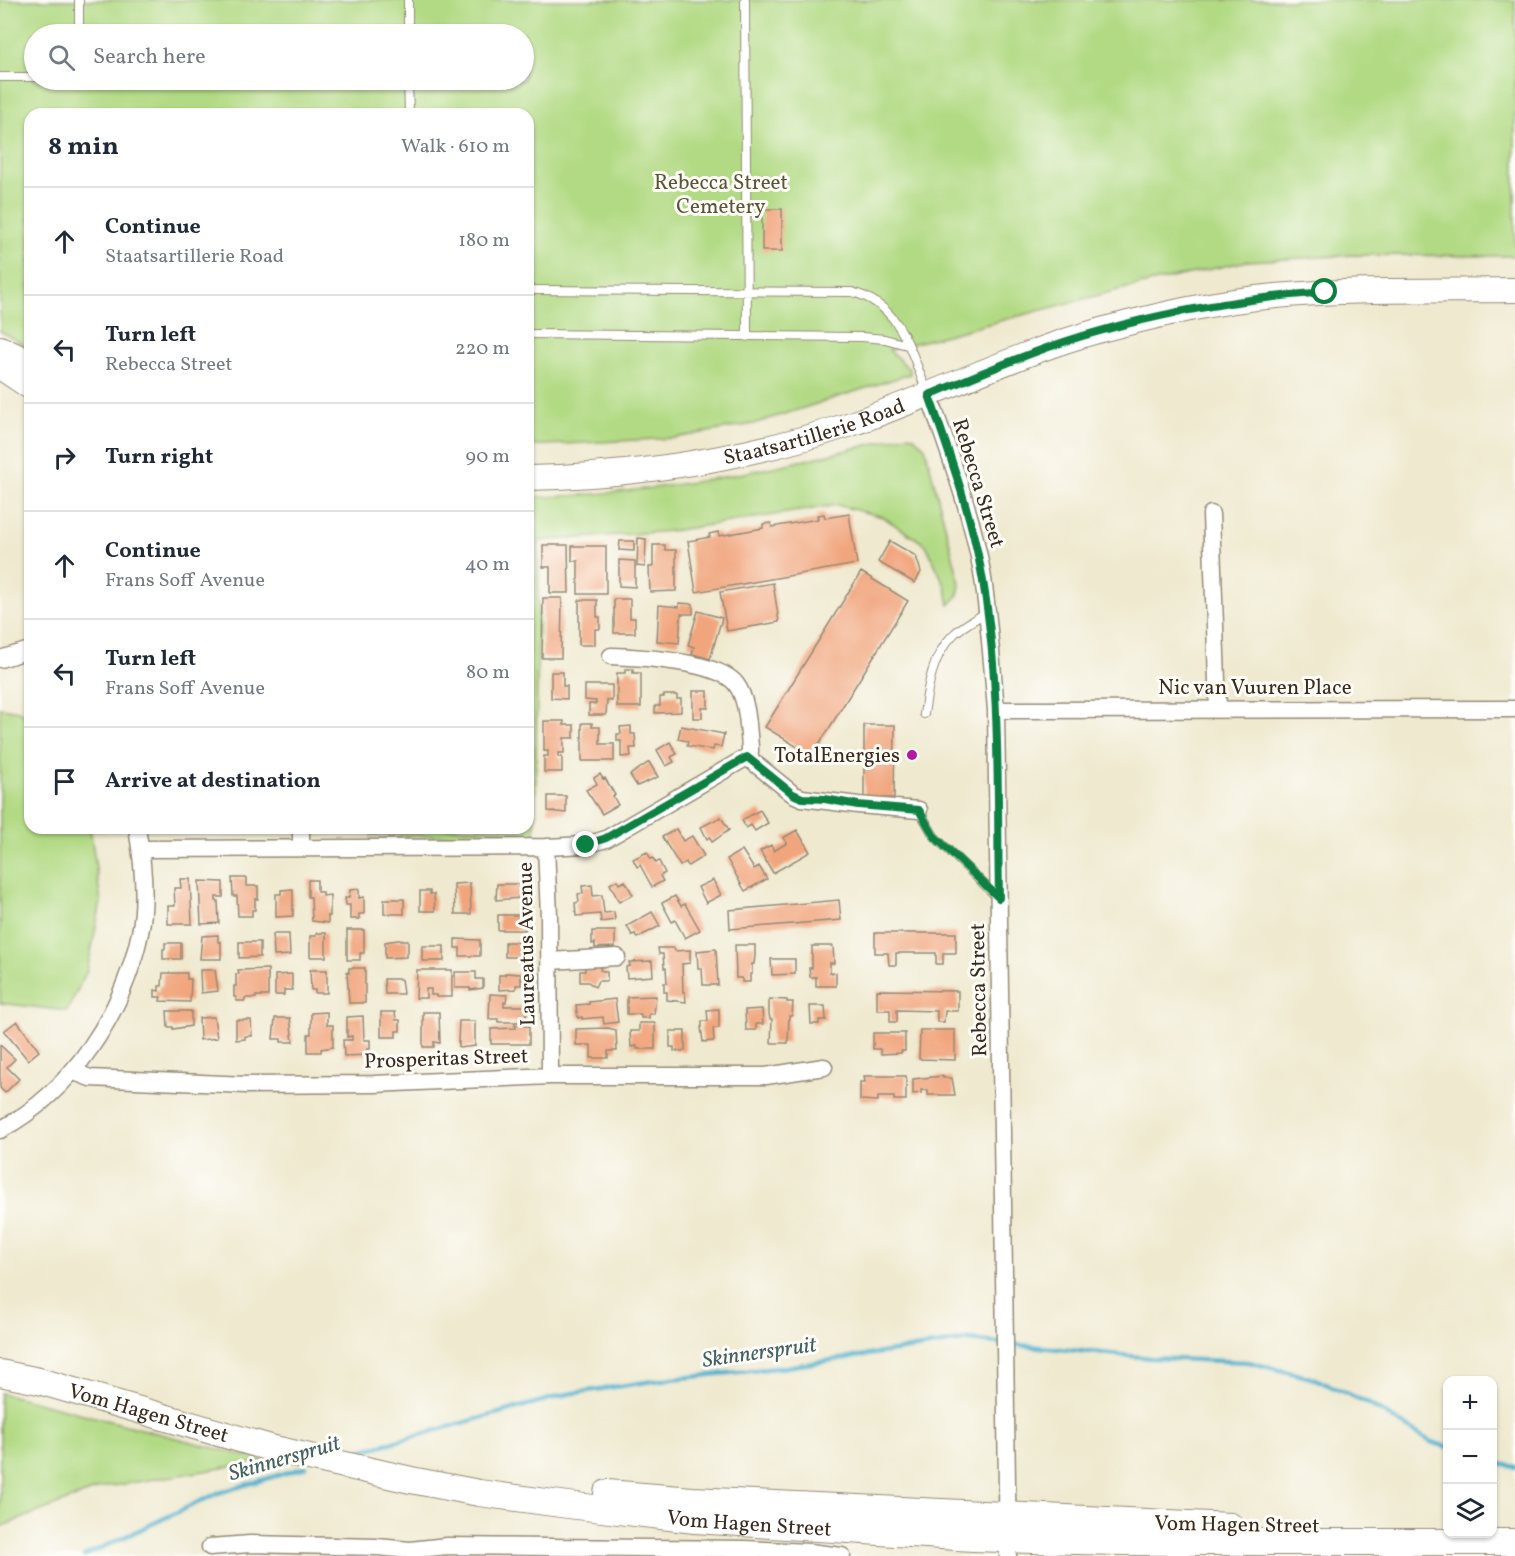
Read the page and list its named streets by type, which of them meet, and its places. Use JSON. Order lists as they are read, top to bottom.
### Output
{
  "streets": {
    "main road": ["Vom Hagen Street"],
    "street": [
      "Staatsartillerie Road",
      "Rebecca Street",
      "Nic van Vuuren Place",
      "Laureatus Avenue",
      "Prosperitas Street"
    ]
  },
  "crossings": [
    ["Staatsartillerie Road", "Rebecca Street"],
    ["Rebecca Street", "Nic van Vuuren Place"],
    ["Rebecca Street", "Vom Hagen Street"],
    ["Laureatus Avenue", "Prosperitas Street"]
  ],
  "water": ["Skinnerspruit"],
  "parks": ["Rebecca Street Cemetery"],
  "places": ["TotalEnergies"],
  "page": {
    "search": "Search here",
    "heading": ["8 min", "Walk · 610 m"],
    "list": [
      ["Continue", "Staatsartillerie Road", "180 m"],
      ["Turn left", "Rebecca Street", "220 m"],
      ["Turn right", "90 m"],
      ["Continue", "Frans Soff Avenue", "40 m"],
      ["Turn left", "Frans Soff Avenue", "80 m"],
      "Arrive at destination"
    ],
    "map_buttons": ["+", "−"]
  }
}
